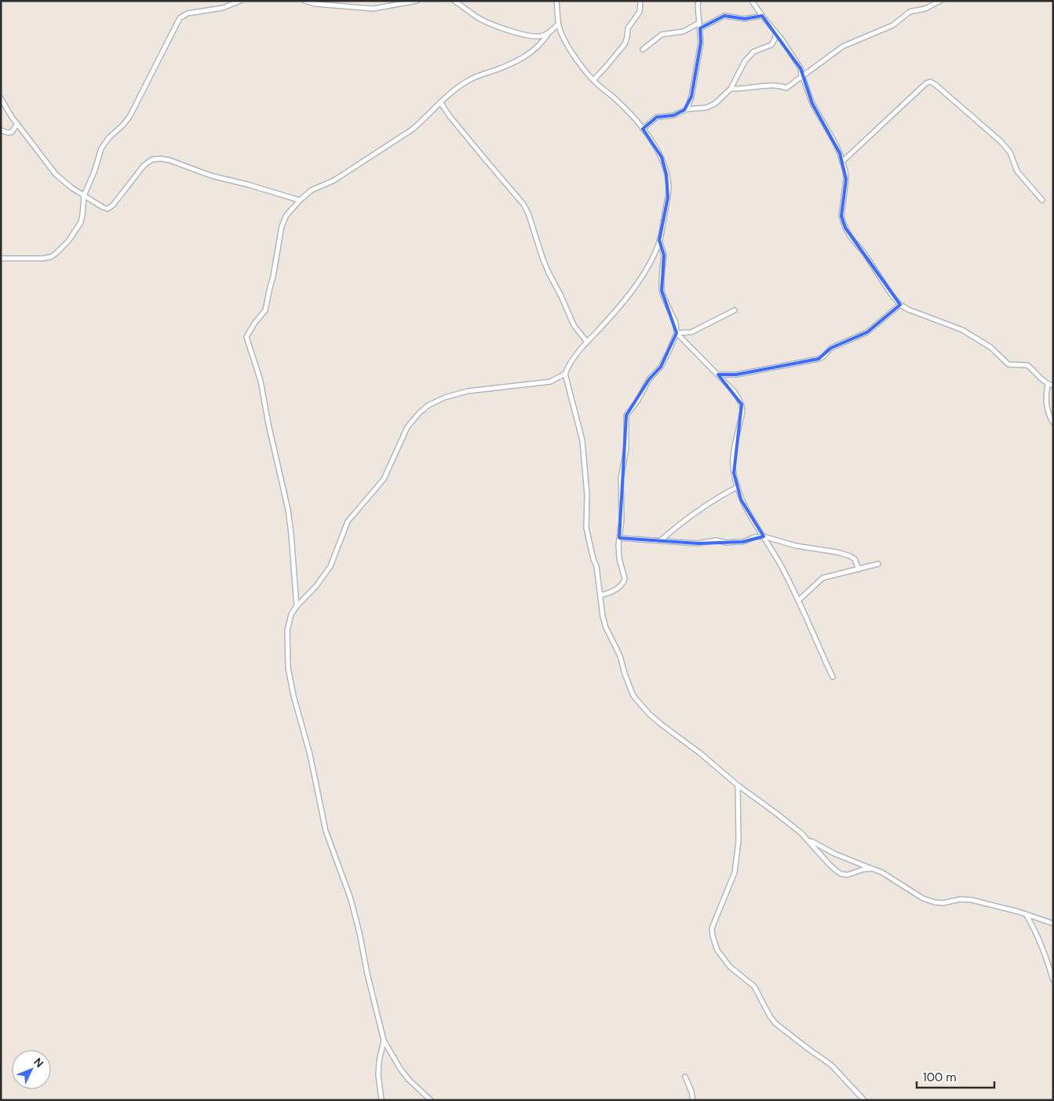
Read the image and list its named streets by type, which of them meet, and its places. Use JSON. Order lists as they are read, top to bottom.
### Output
{
  "scale_bar": "100 m",
  "north": "top right"
}
